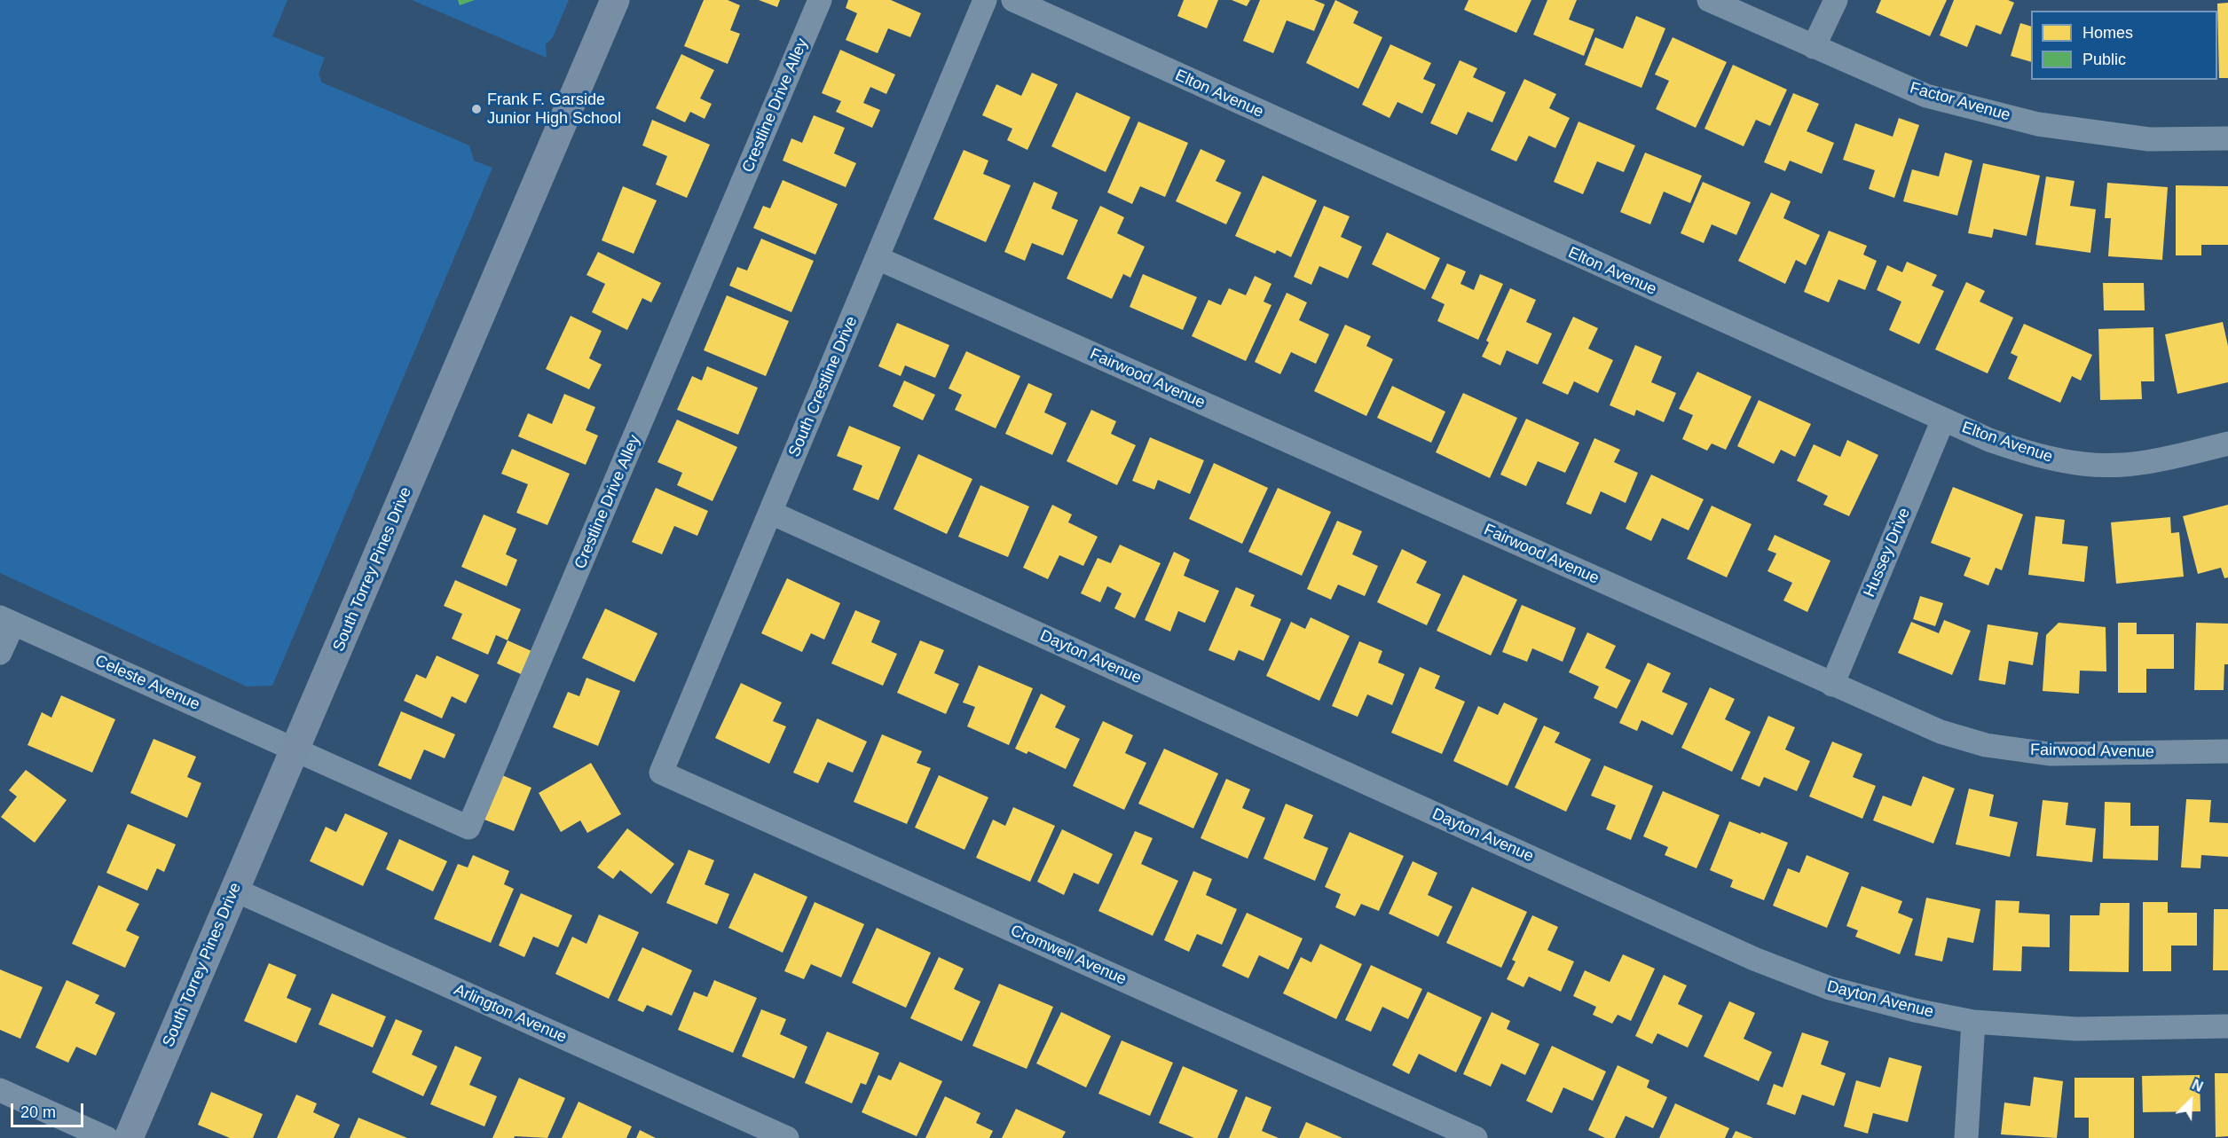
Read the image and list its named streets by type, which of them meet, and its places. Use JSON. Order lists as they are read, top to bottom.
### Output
{
  "streets": {
    "main road": ["South Torrey Pines Drive"],
    "street": [
      "Elton Avenue",
      "Factor Avenue",
      "Crestline Drive Alley",
      "Fairwood Avenue",
      "South Crestline Drive",
      "Hussey Drive",
      "Dayton Avenue",
      "Celeste Avenue",
      "Cromwell Avenue",
      "Arlington Avenue"
    ]
  },
  "crossings": [
    ["Elton Avenue", "Hussey Drive"],
    ["Crestline Drive Alley", "South Torrey Pines Drive"],
    ["Crestline Drive Alley", "Celeste Avenue"],
    ["Fairwood Avenue", "South Crestline Drive"],
    ["Fairwood Avenue", "Hussey Drive"],
    ["South Crestline Drive", "Dayton Avenue"],
    ["South Crestline Drive", "Cromwell Avenue"],
    ["South Torrey Pines Drive", "Celeste Avenue"],
    ["South Torrey Pines Drive", "Arlington Avenue"]
  ],
  "places": ["Frank F. Garside Junior High School"],
  "legend": ["Homes", "Public"],
  "scale_bar": "20 m",
  "north": "top right"
}
